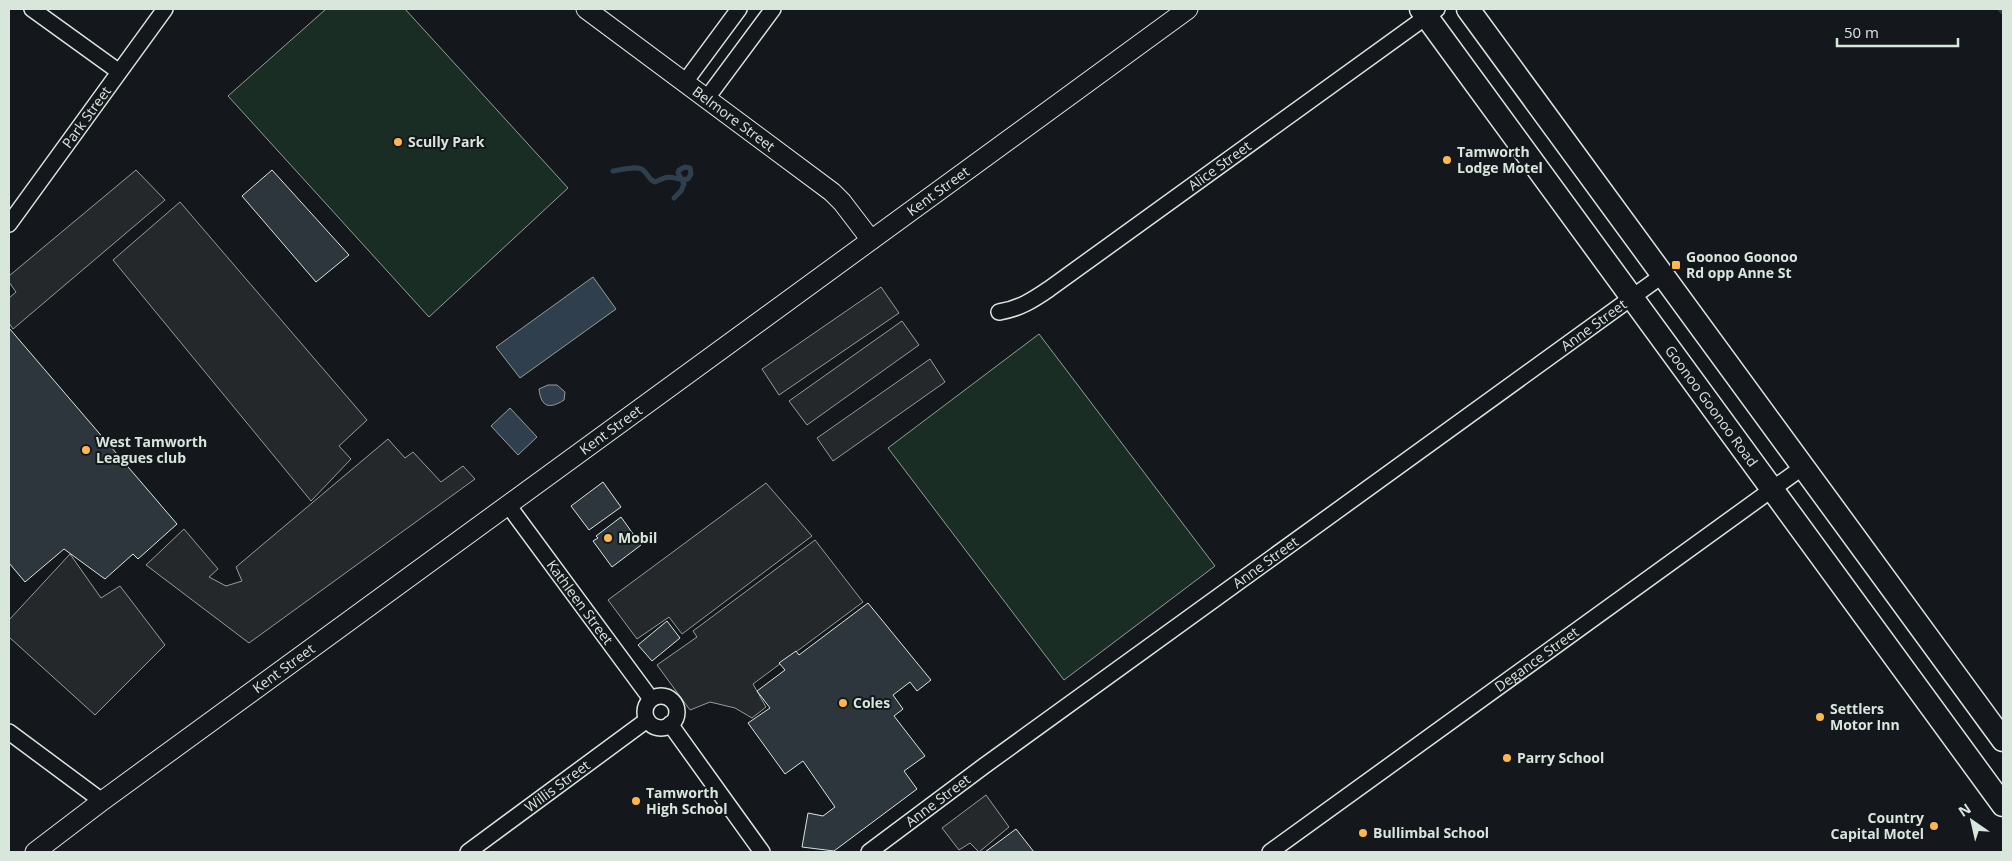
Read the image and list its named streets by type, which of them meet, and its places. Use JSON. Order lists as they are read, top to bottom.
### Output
{
  "streets": {
    "main road": ["Goonoo Goonoo Road"],
    "street": [
      "Park Street",
      "Belmore Street",
      "Alice Street",
      "Kent Street",
      "Anne Street",
      "Kathleen Street",
      "Degance Street",
      "Willis Street"
    ]
  },
  "crossings": [
    ["Belmore Street", "Kent Street"],
    ["Alice Street", "Goonoo Goonoo Road"],
    ["Kent Street", "Kathleen Street"],
    ["Anne Street", "Goonoo Goonoo Road"],
    ["Goonoo Goonoo Road", "Degance Street"],
    ["Kathleen Street", "Willis Street"]
  ],
  "places": {
    "other": [
      "Scully Park",
      "Tamworth Lodge Motel",
      "West Tamworth Leagues club",
      "Mobil",
      "Coles",
      "Settlers Motor Inn",
      "Parry School",
      "Tamworth High School",
      "Country Capital Motel",
      "Bullimbal School"
    ],
    "transit": ["Goonoo Goonoo Rd opp Anne St"]
  },
  "scale_bar": "50 m",
  "north": "top left"
}
